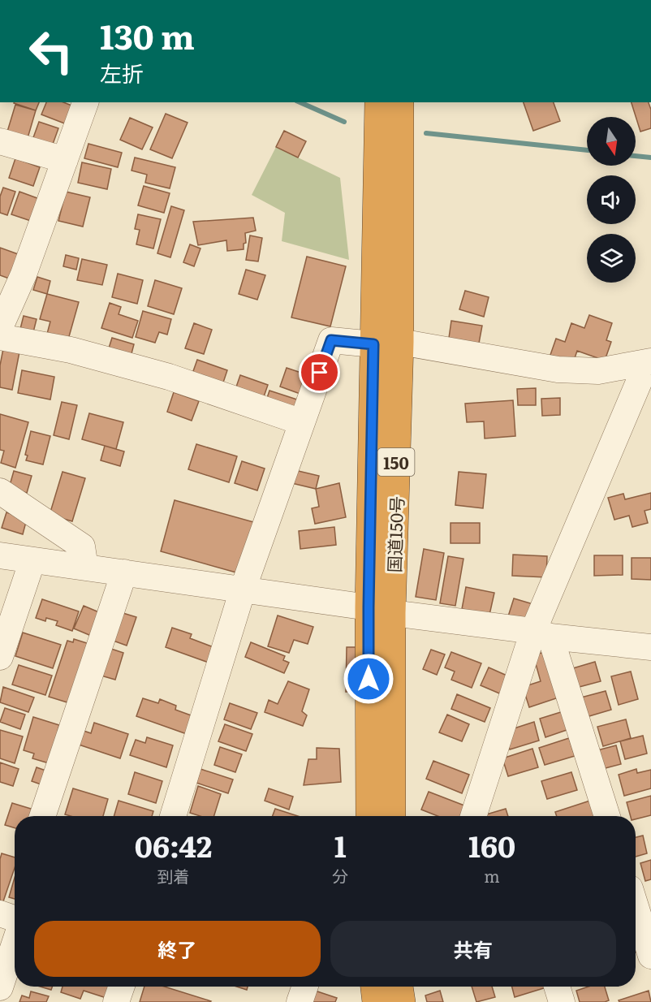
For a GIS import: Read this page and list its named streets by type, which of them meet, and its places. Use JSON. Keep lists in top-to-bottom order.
{
  "streets": {
    "highway": ["150", "国道150号"]
  },
  "north": "bottom",
  "page": {
    "turn": ["130 m", "左折"],
    "eta": [
      "06:42",
      "到着",
      "1",
      "分",
      "160",
      "m"
    ],
    "buttons": ["終了", "共有"]
  }
}
